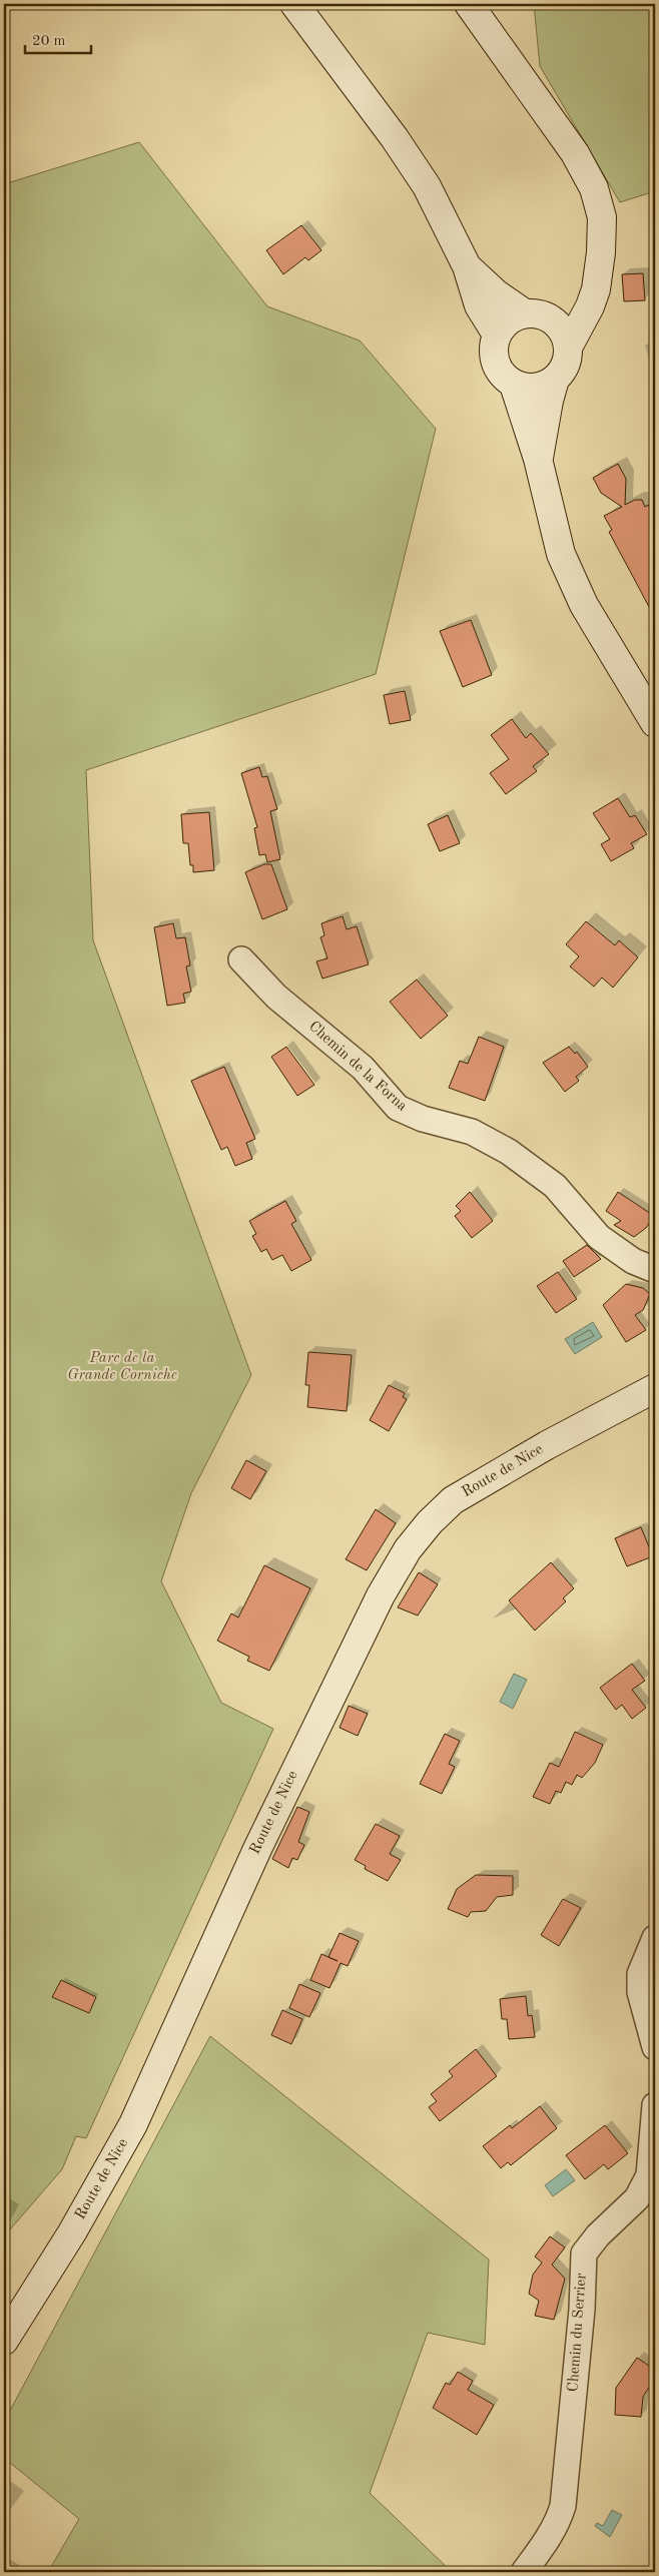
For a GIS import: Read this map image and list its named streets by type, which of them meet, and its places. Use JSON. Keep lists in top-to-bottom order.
{
  "streets": {
    "main road": ["Route de Nice"],
    "street": ["Chemin de la Forna", "Chemin du Serrier"]
  },
  "parks": ["Parc de la Grande Corniche"],
  "scale_bar": "20 m"
}
